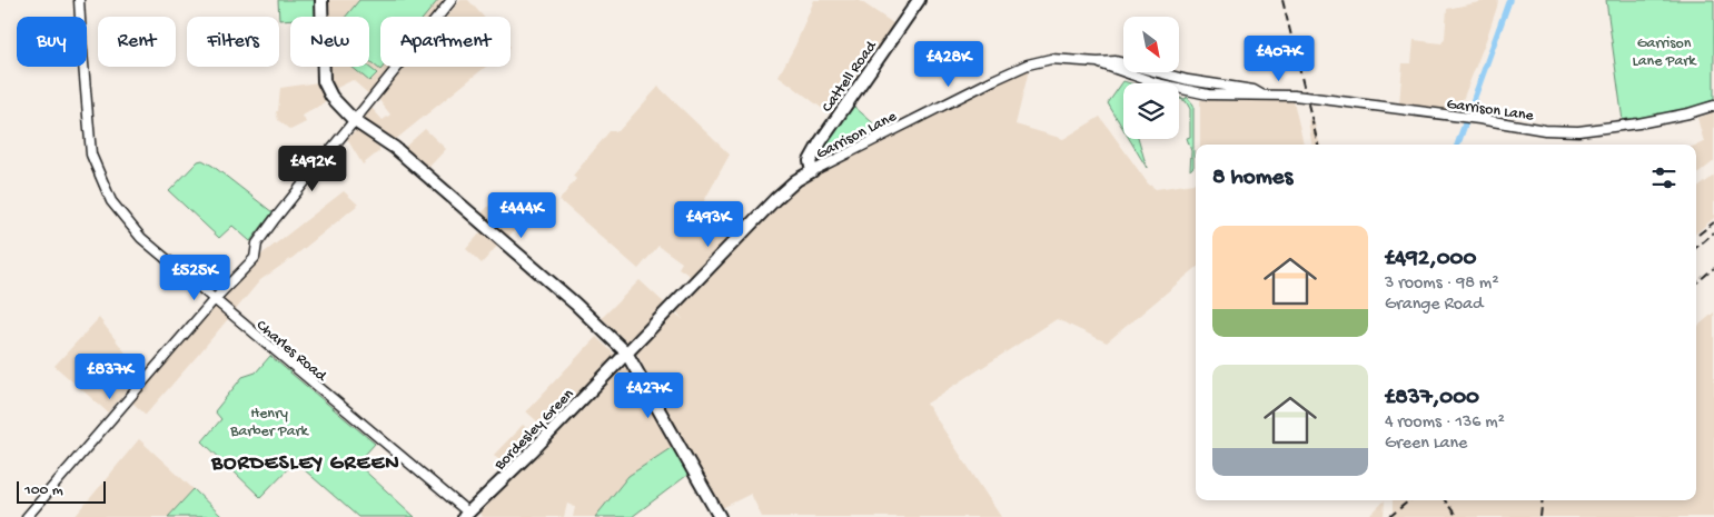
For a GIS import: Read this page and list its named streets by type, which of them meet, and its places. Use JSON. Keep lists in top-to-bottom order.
{
  "streets": {
    "main road": ["Cattell Road", "Bordesley Green"],
    "street": ["Garrison Lane", "Charles Road"]
  },
  "crossings": [
    ["Cattell Road", "Garrison Lane"],
    ["Cattell Road", "Bordesley Green"],
    ["Garrison Lane", "Bordesley Green"],
    ["Charles Road", "Bordesley Green"]
  ],
  "districts": ["BORDESLEY GREEN"],
  "parks": ["Garrison Lane Park", "Henry Barber Park"],
  "scale_bar": "100 m",
  "north": "bottom right",
  "page": {
    "chip": [
      "Buy",
      "Rent",
      "Filters",
      "New",
      "Apartment"
    ],
    "price": [
      "£407K",
      "£428K",
      "£492K",
      "£444K",
      "£493K",
      "£525K",
      "£837K",
      "£427K"
    ],
    "heading": "8 homes",
    "list": [
      {
        "name": "£492,000",
        "note": "3 rooms · 98 m² · Grange Road"
      },
      {
        "name": "£837,000",
        "note": "4 rooms · 136 m² · Green Lane"
      }
    ],
    "scale": "100 m"
  }
}
